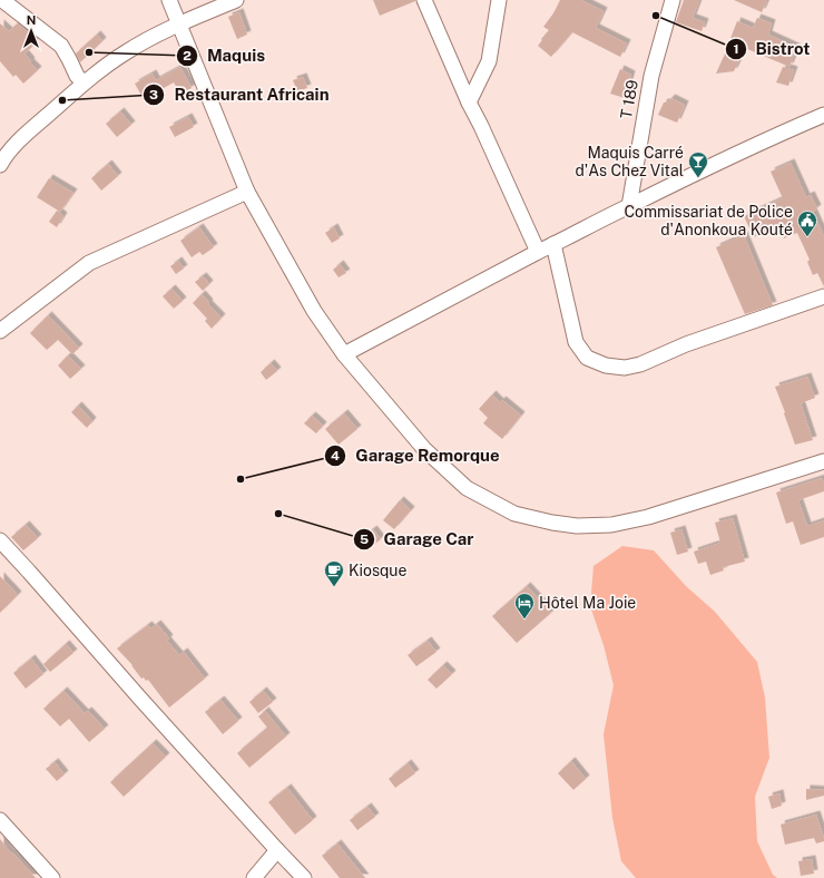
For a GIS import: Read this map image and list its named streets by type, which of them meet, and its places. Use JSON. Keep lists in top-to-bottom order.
{
  "streets": {
    "street": ["T 189"]
  },
  "places": {
    "other": [
      "Bistrot",
      "Maquis",
      "Restaurant Africain",
      "Garage Remorque",
      "Garage Car"
    ],
    "bar": ["Maquis Carré d'As Chez Vital"],
    "public building": ["Commissariat de Police d'Anonkoua Kouté"],
    "cafe": ["Kiosque"],
    "hotel": ["Hôtel Ma Joie"]
  },
  "north": "top"
}
